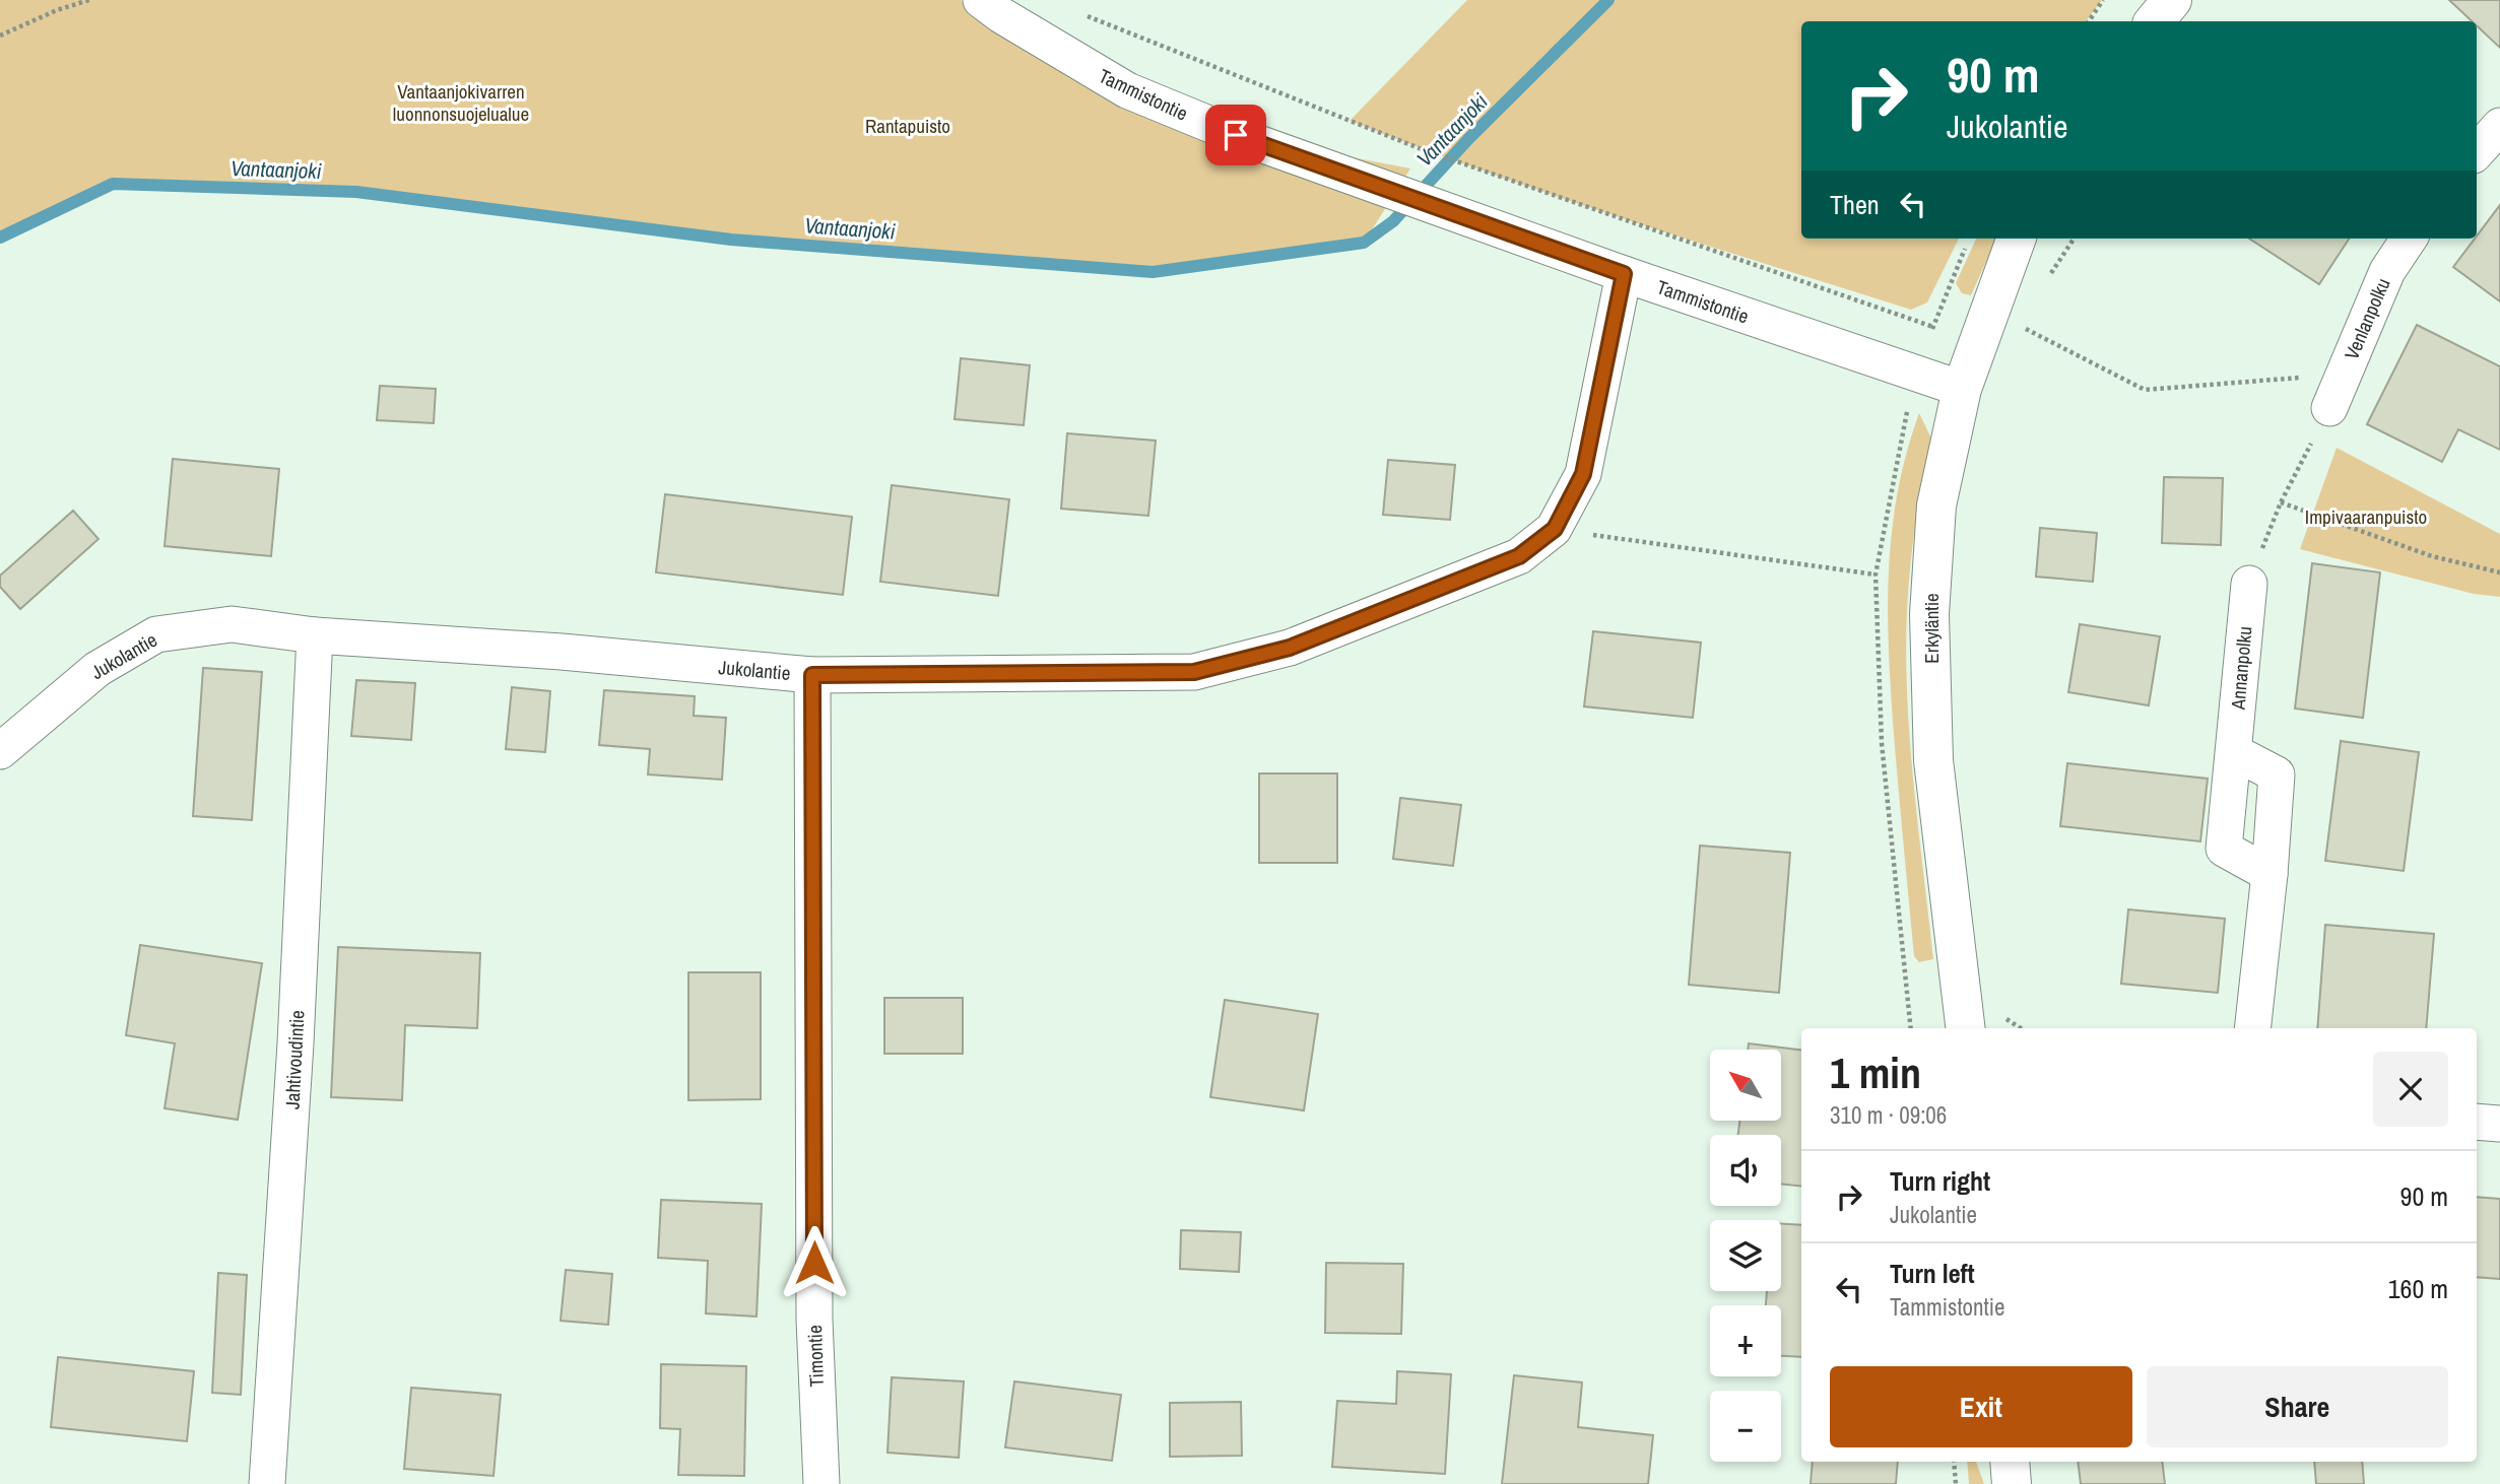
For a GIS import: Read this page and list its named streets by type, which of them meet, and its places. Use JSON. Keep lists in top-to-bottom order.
{
  "streets": {
    "street": [
      "Tammistontie",
      "Venlanpolku",
      "Erkyläntie",
      "Jukolantie",
      "Annanpolku",
      "Jahtivoudintie",
      "Timontie"
    ]
  },
  "crossings": [
    ["Tammistontie", "Erkyläntie"],
    ["Tammistontie", "Jukolantie"],
    ["Jukolantie", "Jahtivoudintie"],
    ["Jukolantie", "Timontie"]
  ],
  "water": ["Vantaanjoki"],
  "parks": ["Vantaanjokivarren luonnonsuojelualue", "Rantapuisto", "Impivaaranpuisto"],
  "north": "top left",
  "page": {
    "turn": ["90 m", "Jukolantie"],
    "then": "Then",
    "heading": ["1 min", "310 m · 09:06"],
    "map_buttons": ["+", "−"],
    "list": [
      {
        "name": "Turn right",
        "note": "Jukolantie",
        "value": "90 m"
      },
      {
        "name": "Turn left",
        "note": "Tammistontie",
        "value": "160 m"
      }
    ],
    "buttons": ["Exit", "Share"]
  }
}
